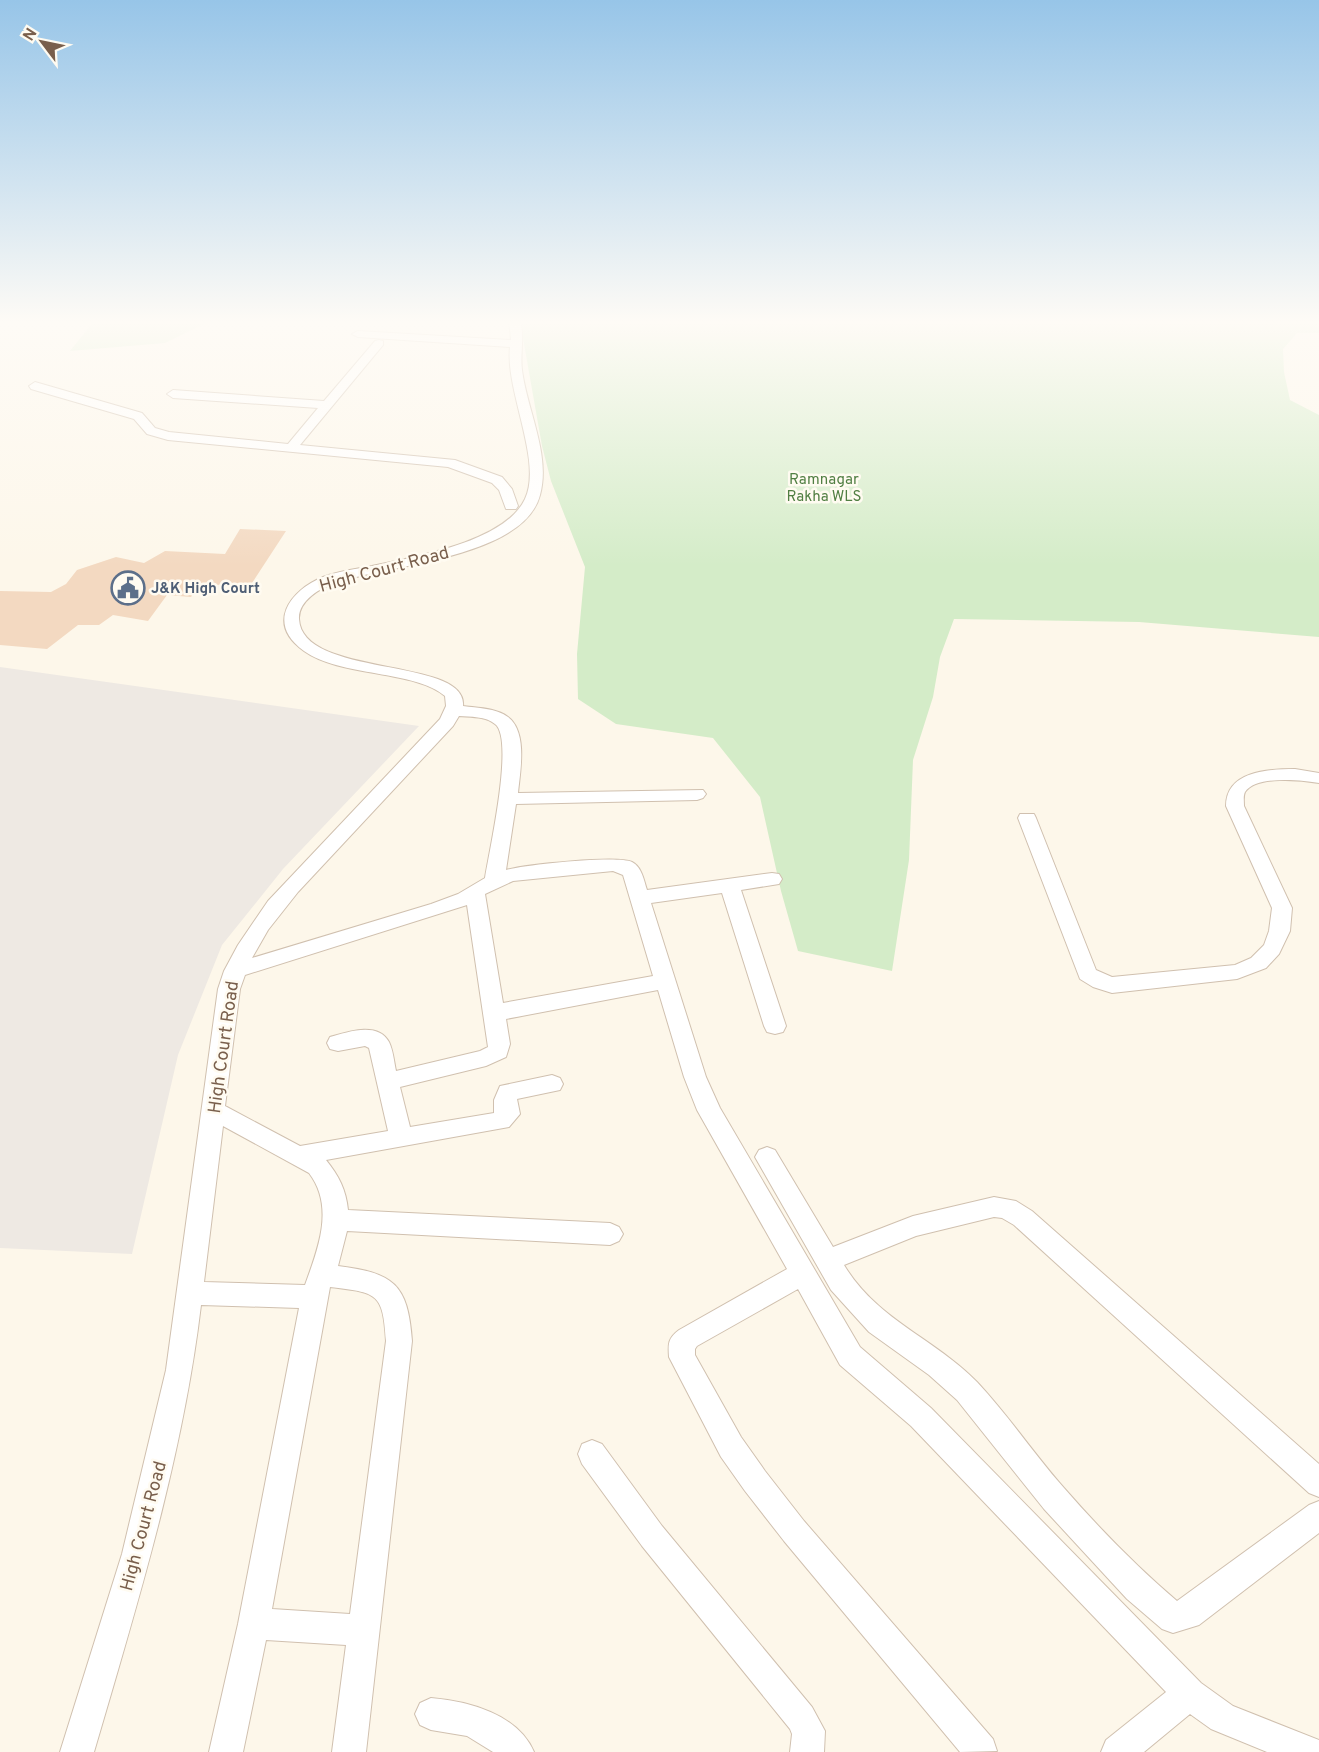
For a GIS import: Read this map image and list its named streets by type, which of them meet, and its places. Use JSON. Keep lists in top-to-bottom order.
{
  "streets": {
    "street": ["High Court Road"]
  },
  "parks": ["Ramnagar Rakha WLS"],
  "places": {
    "public building": ["J&K High Court"]
  },
  "north": "top left"
}
